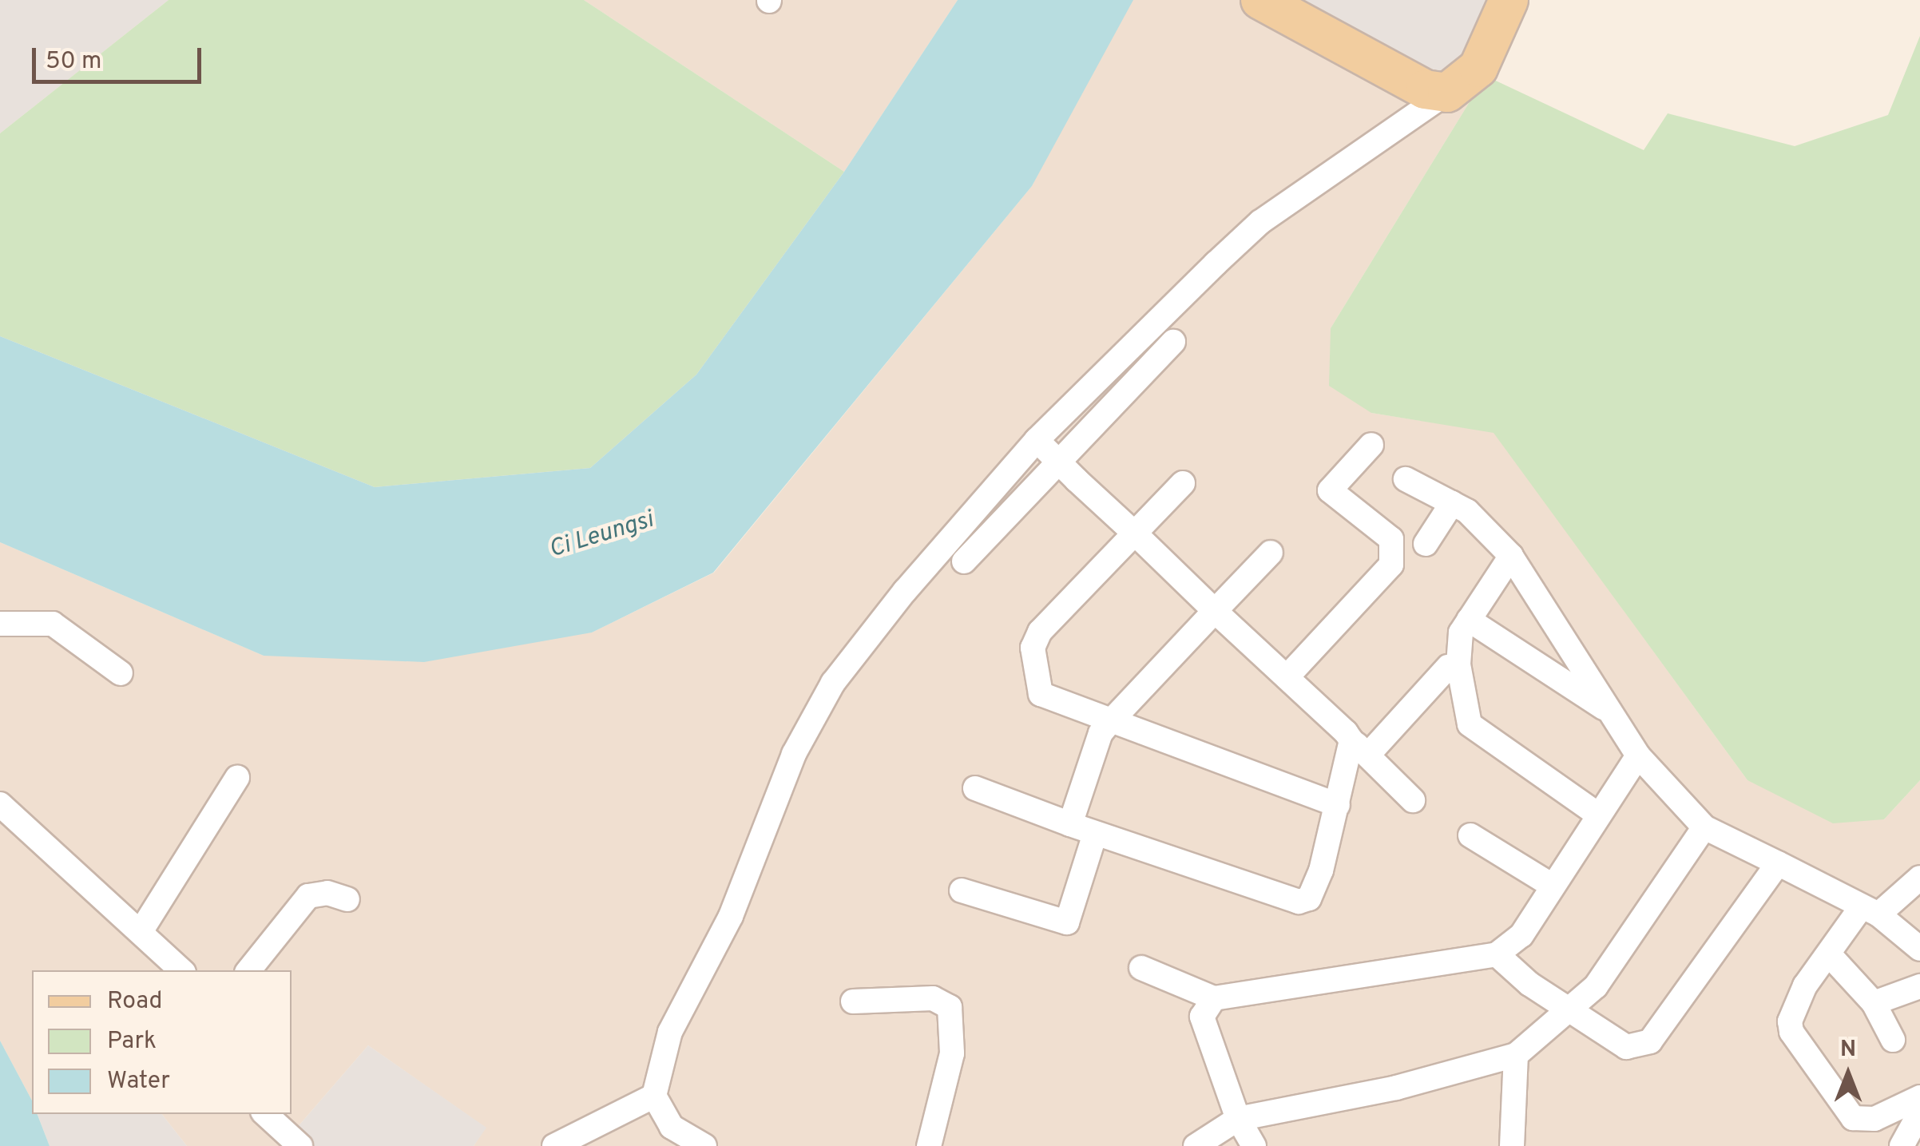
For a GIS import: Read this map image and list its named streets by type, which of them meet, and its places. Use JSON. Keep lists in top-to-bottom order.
{
  "water": ["Ci Leungsi"],
  "legend": ["Road", "Park", "Water"],
  "scale_bar": "50 m",
  "north": "top"
}
